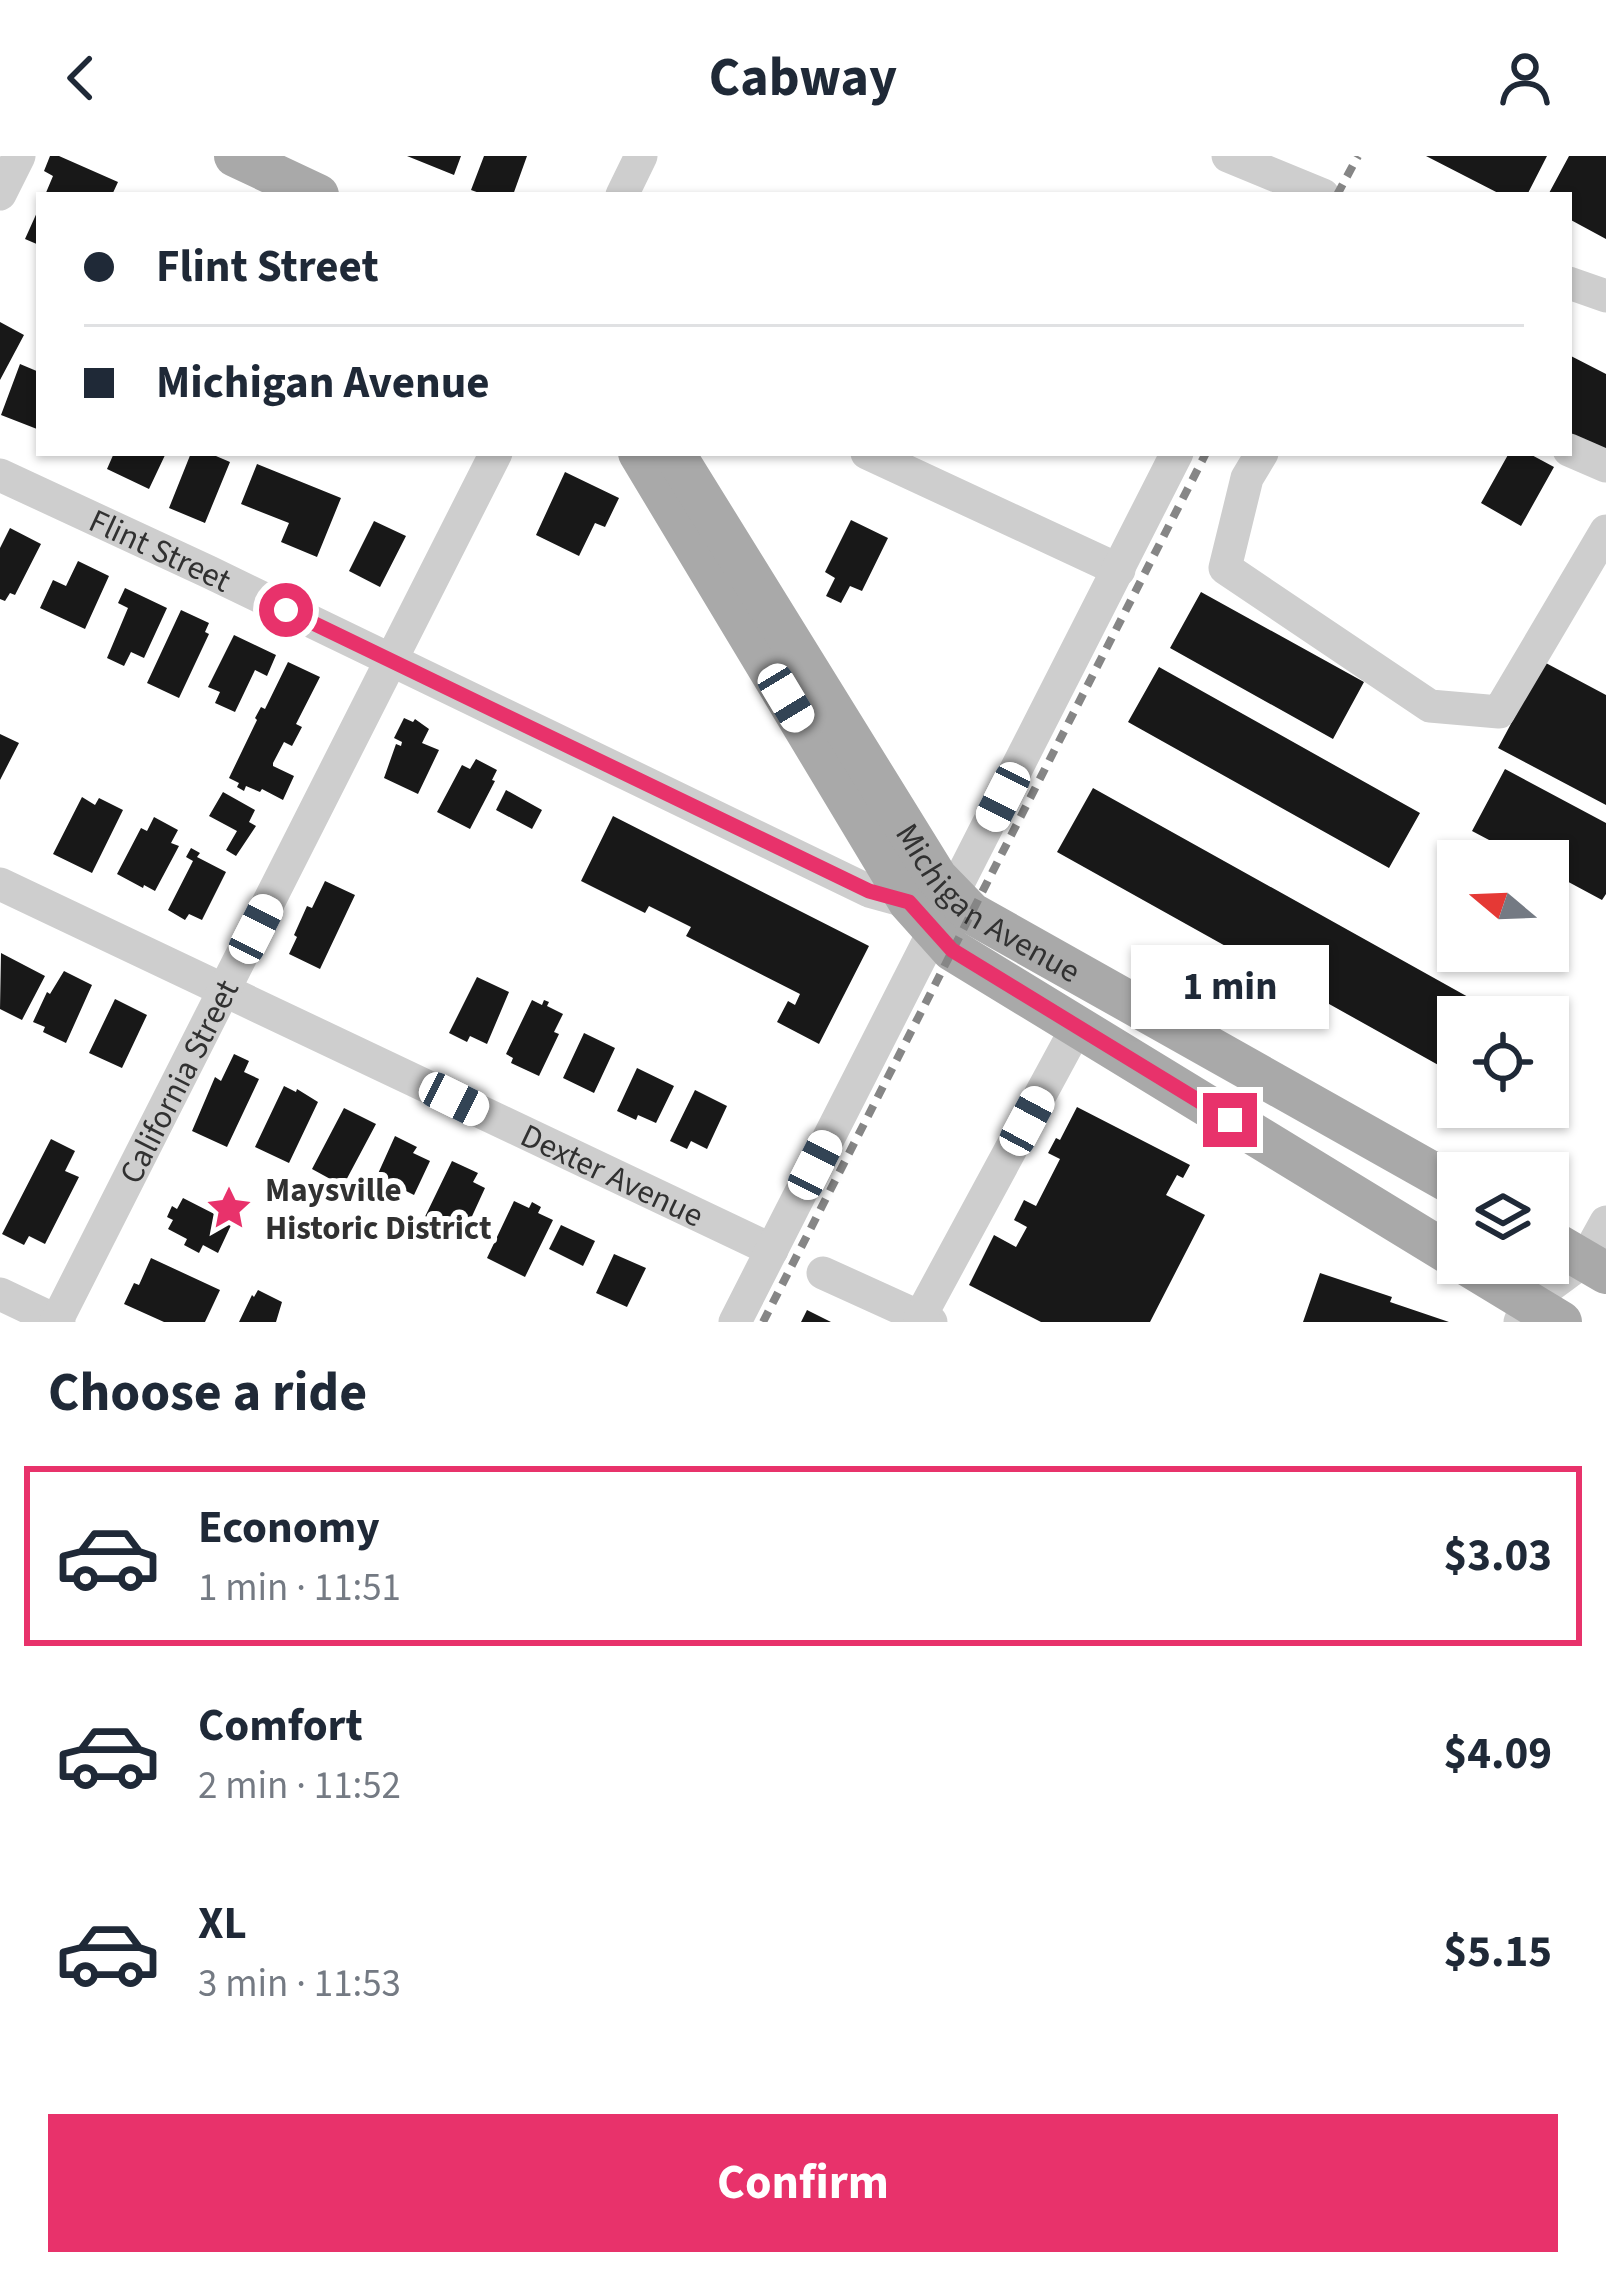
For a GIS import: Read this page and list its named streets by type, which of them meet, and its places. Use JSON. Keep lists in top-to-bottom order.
{
  "streets": {
    "main road": ["Michigan Avenue"],
    "street": ["Flint Street", "California Street", "Dexter Avenue"]
  },
  "crossings": [
    ["Flint Street", "Michigan Avenue"],
    ["Flint Street", "California Street"],
    ["California Street", "Dexter Avenue"]
  ],
  "places": {
    "place": ["Maysville Historic District"]
  },
  "north": "left",
  "page": {
    "header": "Cabway",
    "banner": ["Flint Street", "Michigan Avenue"],
    "bubble": "1 min",
    "heading": "Choose a ride",
    "list": [
      {
        "name": "Economy",
        "note": "1 min · 11:51",
        "value": "$3.03"
      },
      {
        "name": "Comfort",
        "note": "2 min · 11:52",
        "value": "$4.09"
      },
      {
        "name": "XL",
        "note": "3 min · 11:53",
        "value": "$5.15"
      }
    ],
    "buttons": "Confirm"
  }
}
